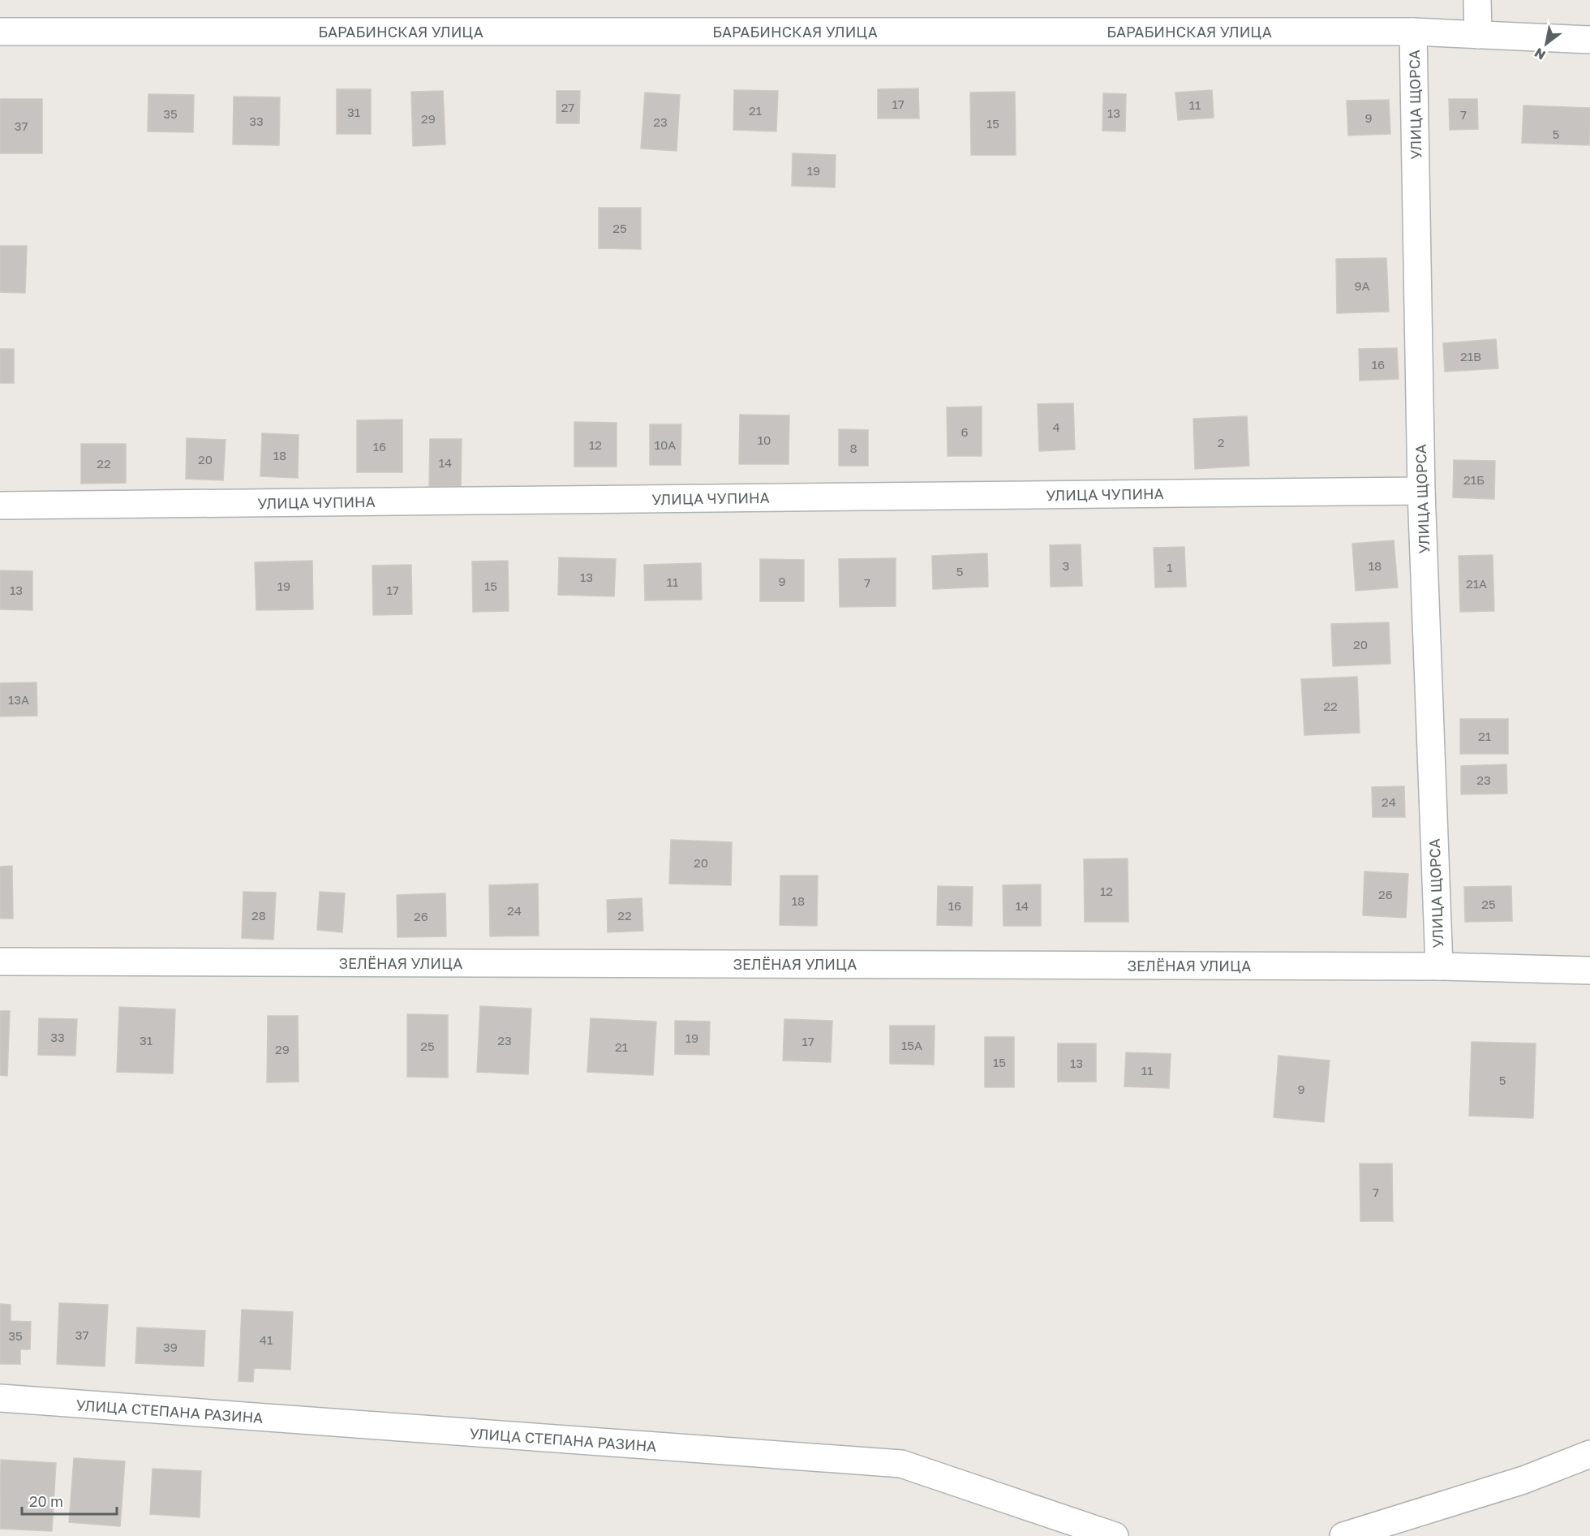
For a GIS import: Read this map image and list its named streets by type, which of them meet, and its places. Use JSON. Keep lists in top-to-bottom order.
{
  "streets": {
    "street": [
      "БАРАБИНСКАЯ УЛИЦА",
      "УЛИЦА ЩОРСА",
      "УЛИЦА ЧУПИНА",
      "ЗЕЛЁНАЯ УЛИЦА",
      "УЛИЦА СТЕПАНА РАЗИНА"
    ]
  },
  "crossings": [
    ["БАРАБИНСКАЯ УЛИЦА", "УЛИЦА ЩОРСА"],
    ["УЛИЦА ЩОРСА", "УЛИЦА ЧУПИНА"],
    ["УЛИЦА ЩОРСА", "ЗЕЛЁНАЯ УЛИЦА"]
  ],
  "house_numbers": [
    "17",
    "11",
    "27",
    "21",
    "31",
    "13",
    "35",
    "7",
    "9",
    "29",
    "33",
    "23",
    "15",
    "37",
    "5",
    "19",
    "25",
    "9А",
    "21В",
    "16",
    "4",
    "6",
    "10",
    "2",
    "12",
    "10А",
    "16",
    "8",
    "18",
    "20",
    "14",
    "22",
    "21Б",
    "3",
    "18",
    "1",
    "5",
    "13",
    "9",
    "11",
    "7",
    "21А",
    "19",
    "15",
    "13",
    "17",
    "20",
    "13А",
    "22",
    "21",
    "23",
    "24",
    "20",
    "12",
    "26",
    "18",
    "25",
    "16",
    "14",
    "24",
    "28",
    "22",
    "26",
    "33",
    "19",
    "31",
    "23",
    "17",
    "15А",
    "25",
    "21",
    "29",
    "15",
    "13",
    "11",
    "5",
    "9",
    "7",
    "37",
    "35",
    "41",
    "39"
  ],
  "scale_bar": "20 m",
  "north": "bottom left"
}
